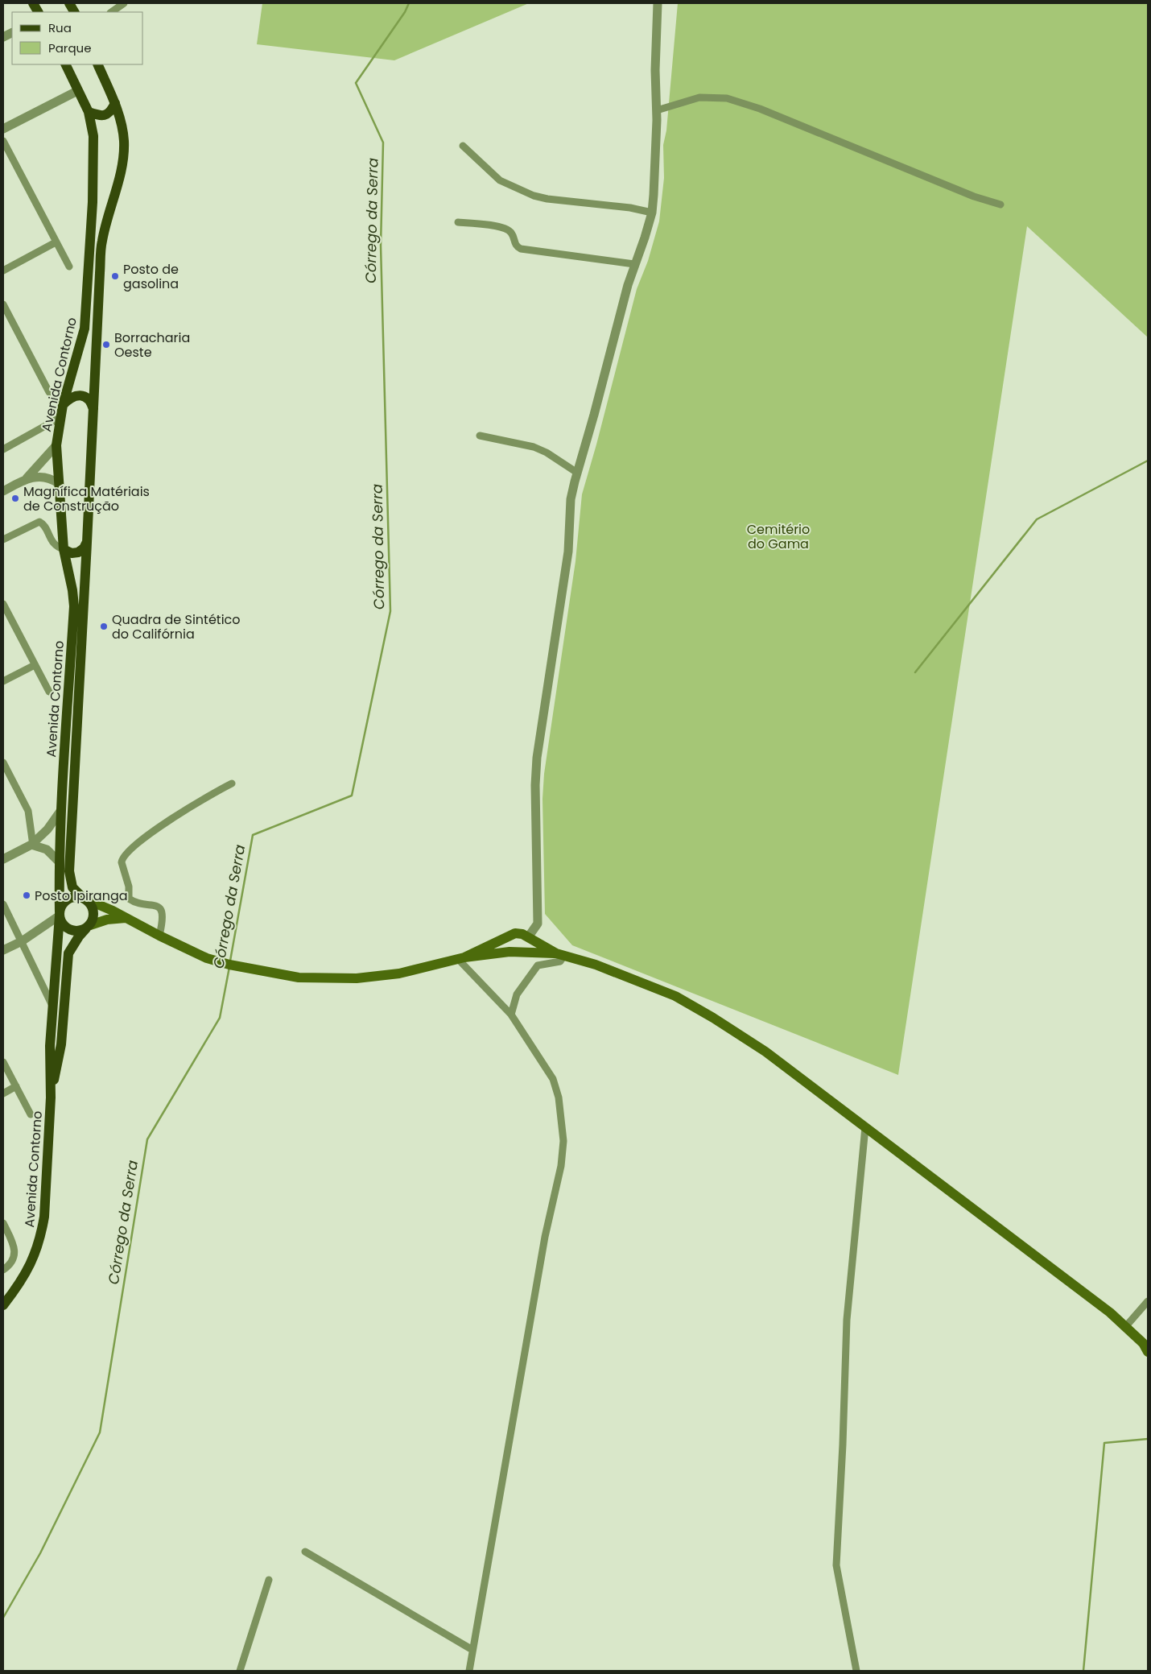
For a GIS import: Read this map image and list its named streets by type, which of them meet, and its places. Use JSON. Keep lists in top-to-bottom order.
{
  "streets": {
    "main road": ["Avenida Contorno"]
  },
  "water": ["Córrego da Serra"],
  "parks": ["Cemitério do Gama"],
  "places": [
    "Posto de gasolina",
    "Borracharia Oeste",
    "Magnífica Matériais de Construção",
    "Quadra de Sintético do Califórnia",
    "Posto Ipiranga"
  ],
  "legend": ["Rua", "Parque"]
}
